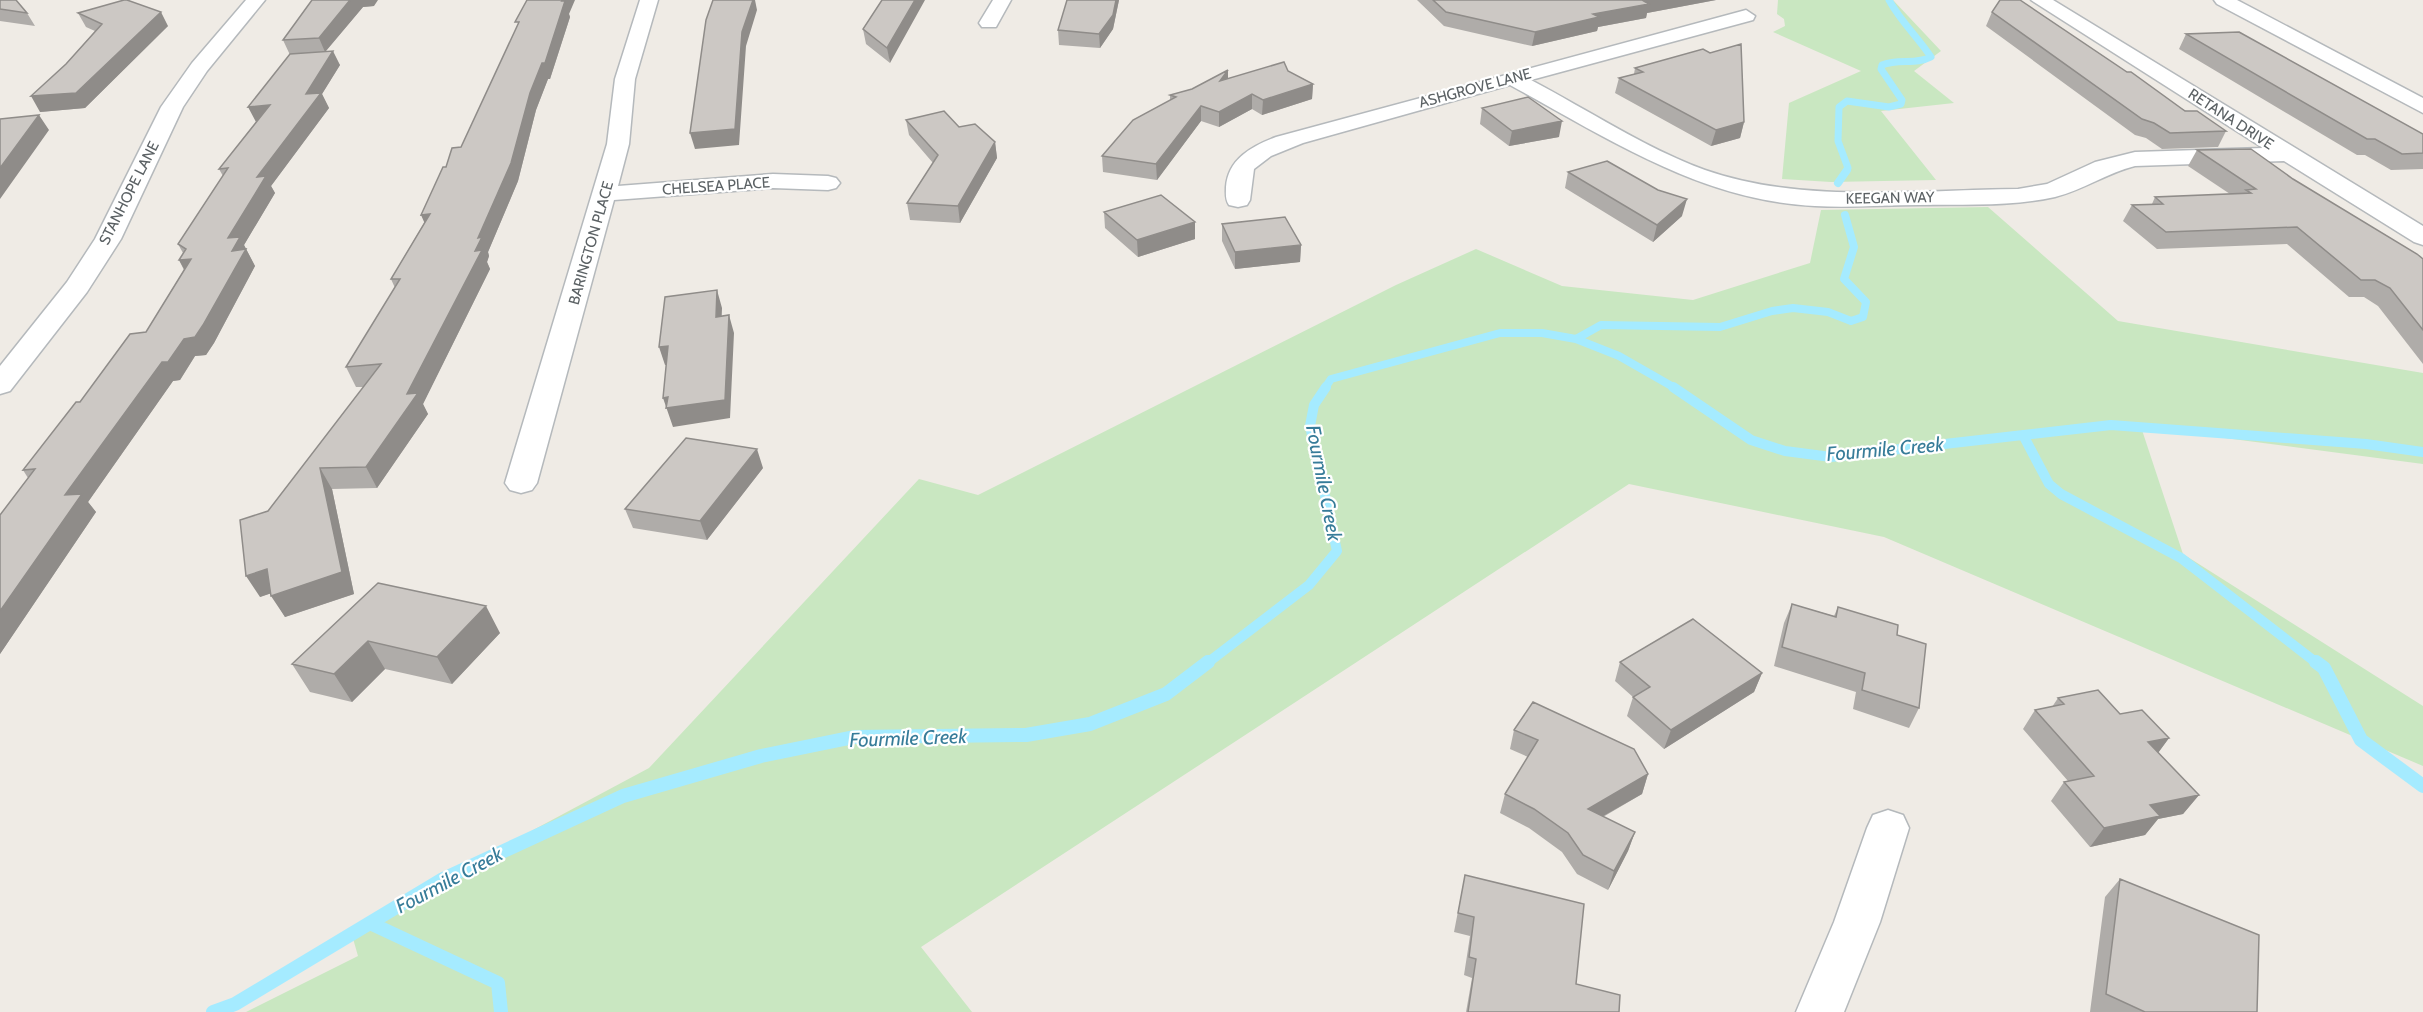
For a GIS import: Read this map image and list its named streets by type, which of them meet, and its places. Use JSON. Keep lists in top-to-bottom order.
{
  "streets": {
    "street": [
      "ASHGROVE LANE",
      "RETANA DRIVE",
      "CHELSEA PLACE",
      "STANHOPE LANE",
      "KEEGAN WAY",
      "BARINGTON PLACE"
    ]
  },
  "crossings": [
    ["ASHGROVE LANE", "KEEGAN WAY"],
    ["RETANA DRIVE", "KEEGAN WAY"],
    ["CHELSEA PLACE", "BARINGTON PLACE"]
  ],
  "water": ["Fourmile Creek"]
}
